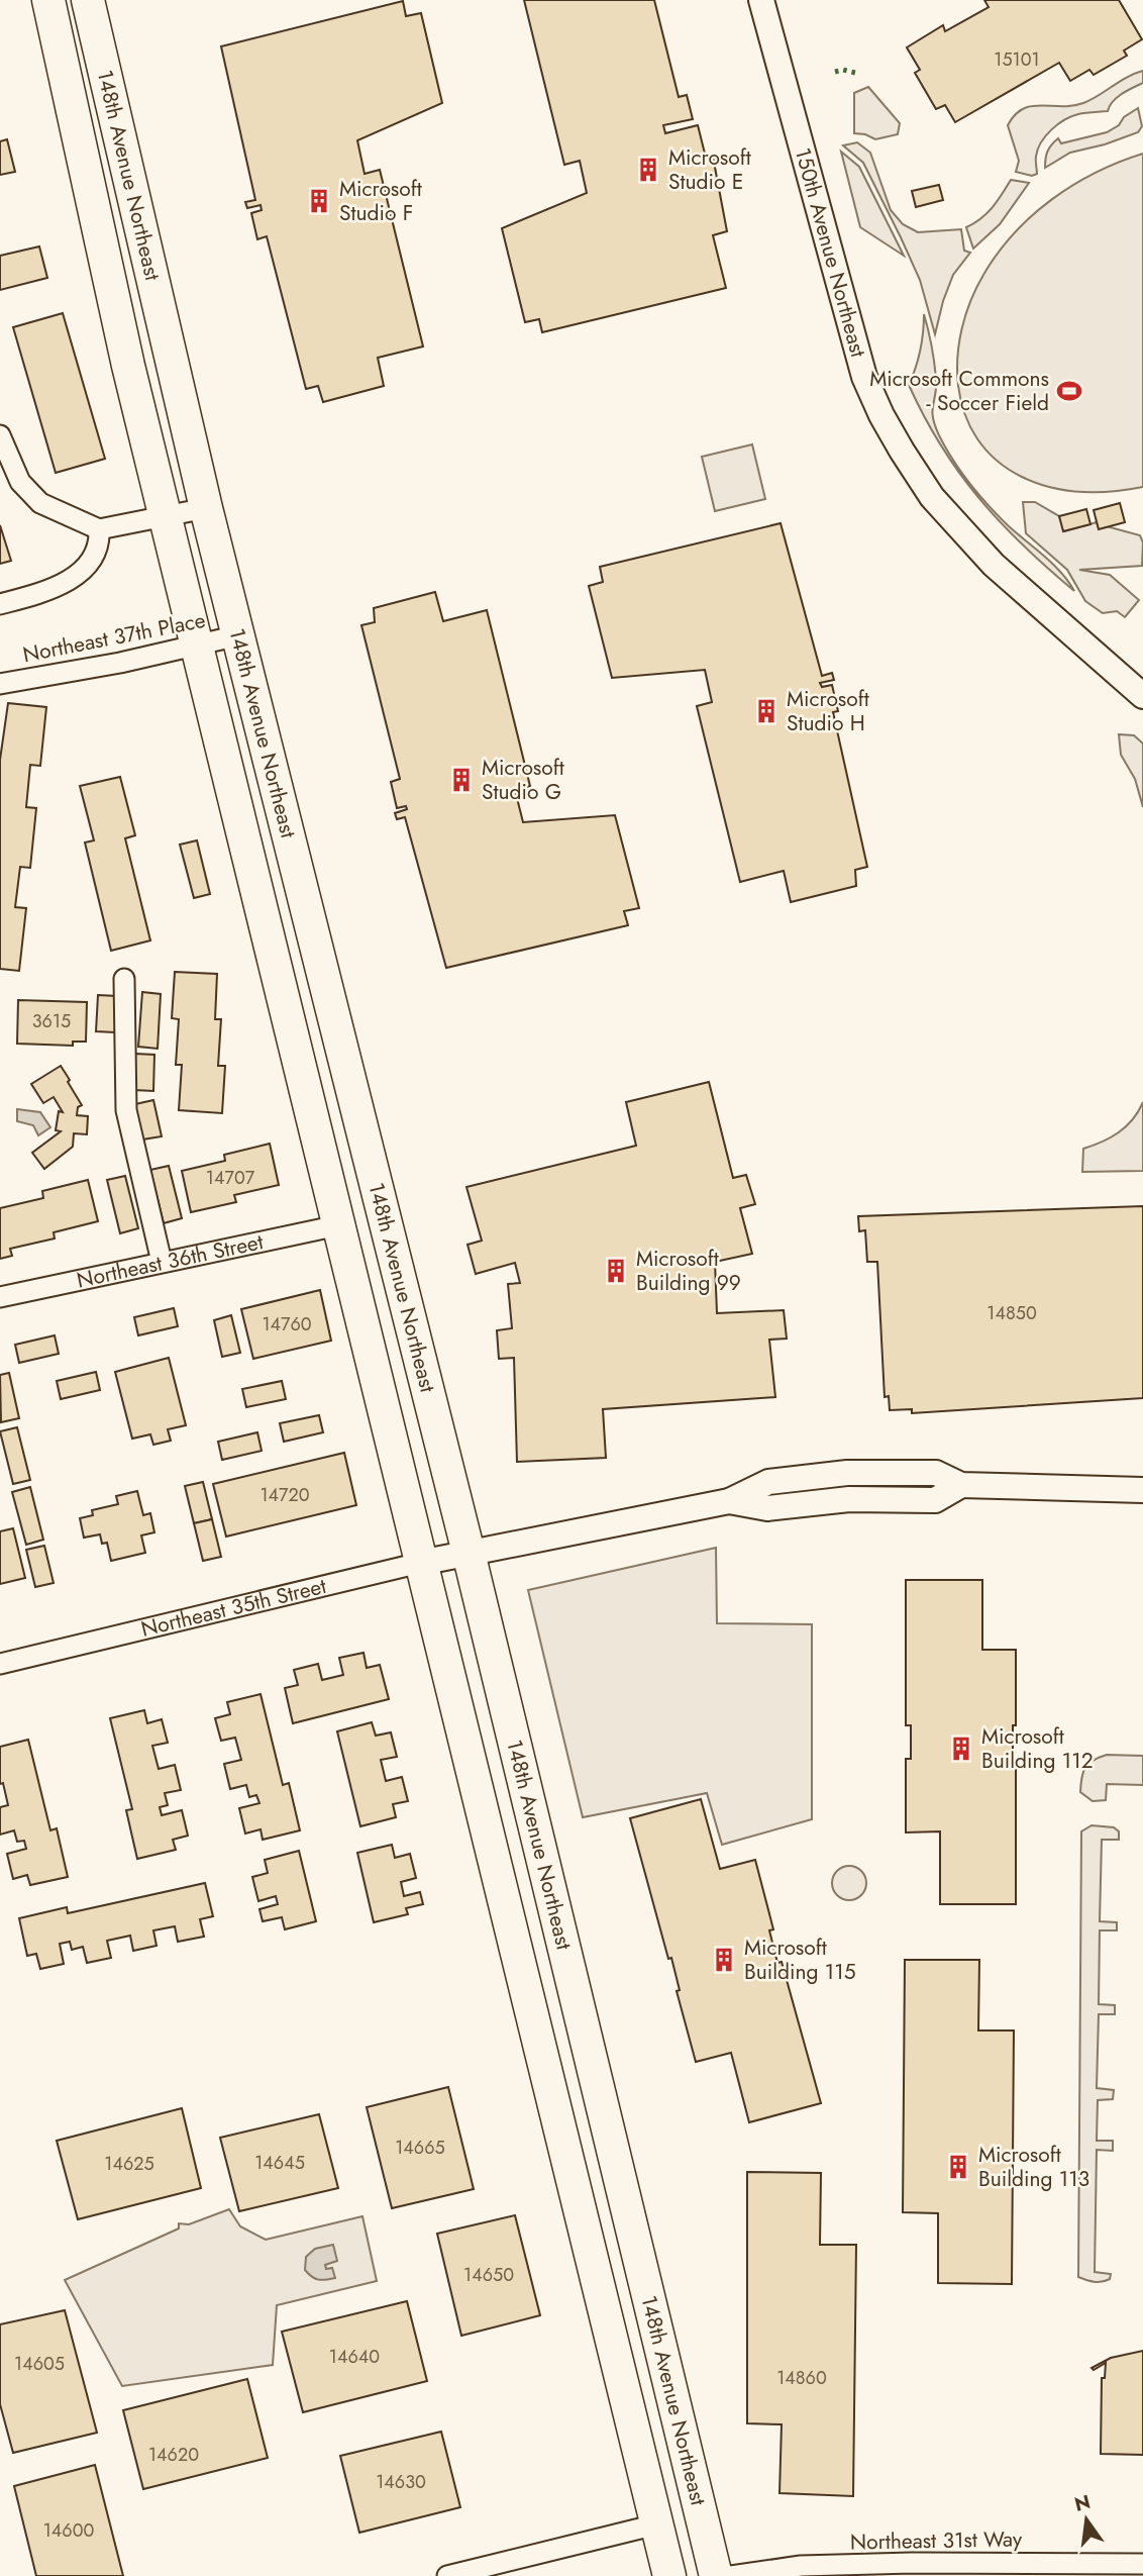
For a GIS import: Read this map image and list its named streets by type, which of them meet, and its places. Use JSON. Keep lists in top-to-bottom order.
{
  "streets": {
    "main road": ["148th Avenue Northeast"],
    "street": [
      "150th Avenue Northeast",
      "Northeast 37th Place",
      "Northeast 36th Street",
      "Northeast 35th Street",
      "Northeast 31st Way"
    ]
  },
  "crossings": [
    ["148th Avenue Northeast", "Northeast 37th Place"],
    ["148th Avenue Northeast", "Northeast 36th Street"],
    ["148th Avenue Northeast", "Northeast 35th Street"]
  ],
  "places": {
    "building": [
      "Microsoft Studio E",
      "Microsoft Studio F",
      "Microsoft Studio H",
      "Microsoft Studio G",
      "Microsoft Building 99",
      "Microsoft Building 112",
      "Microsoft Building 115",
      "Microsoft Building 113"
    ],
    "sports": ["Microsoft Commons - Soccer Field"]
  },
  "house_numbers": [
    "15101",
    "3615",
    "14707",
    "14850",
    "14760",
    "14720",
    "14665",
    "14645",
    "14625",
    "14650",
    "14640",
    "14605",
    "14860",
    "14620",
    "14630",
    "14600"
  ],
  "north": "top"
}
